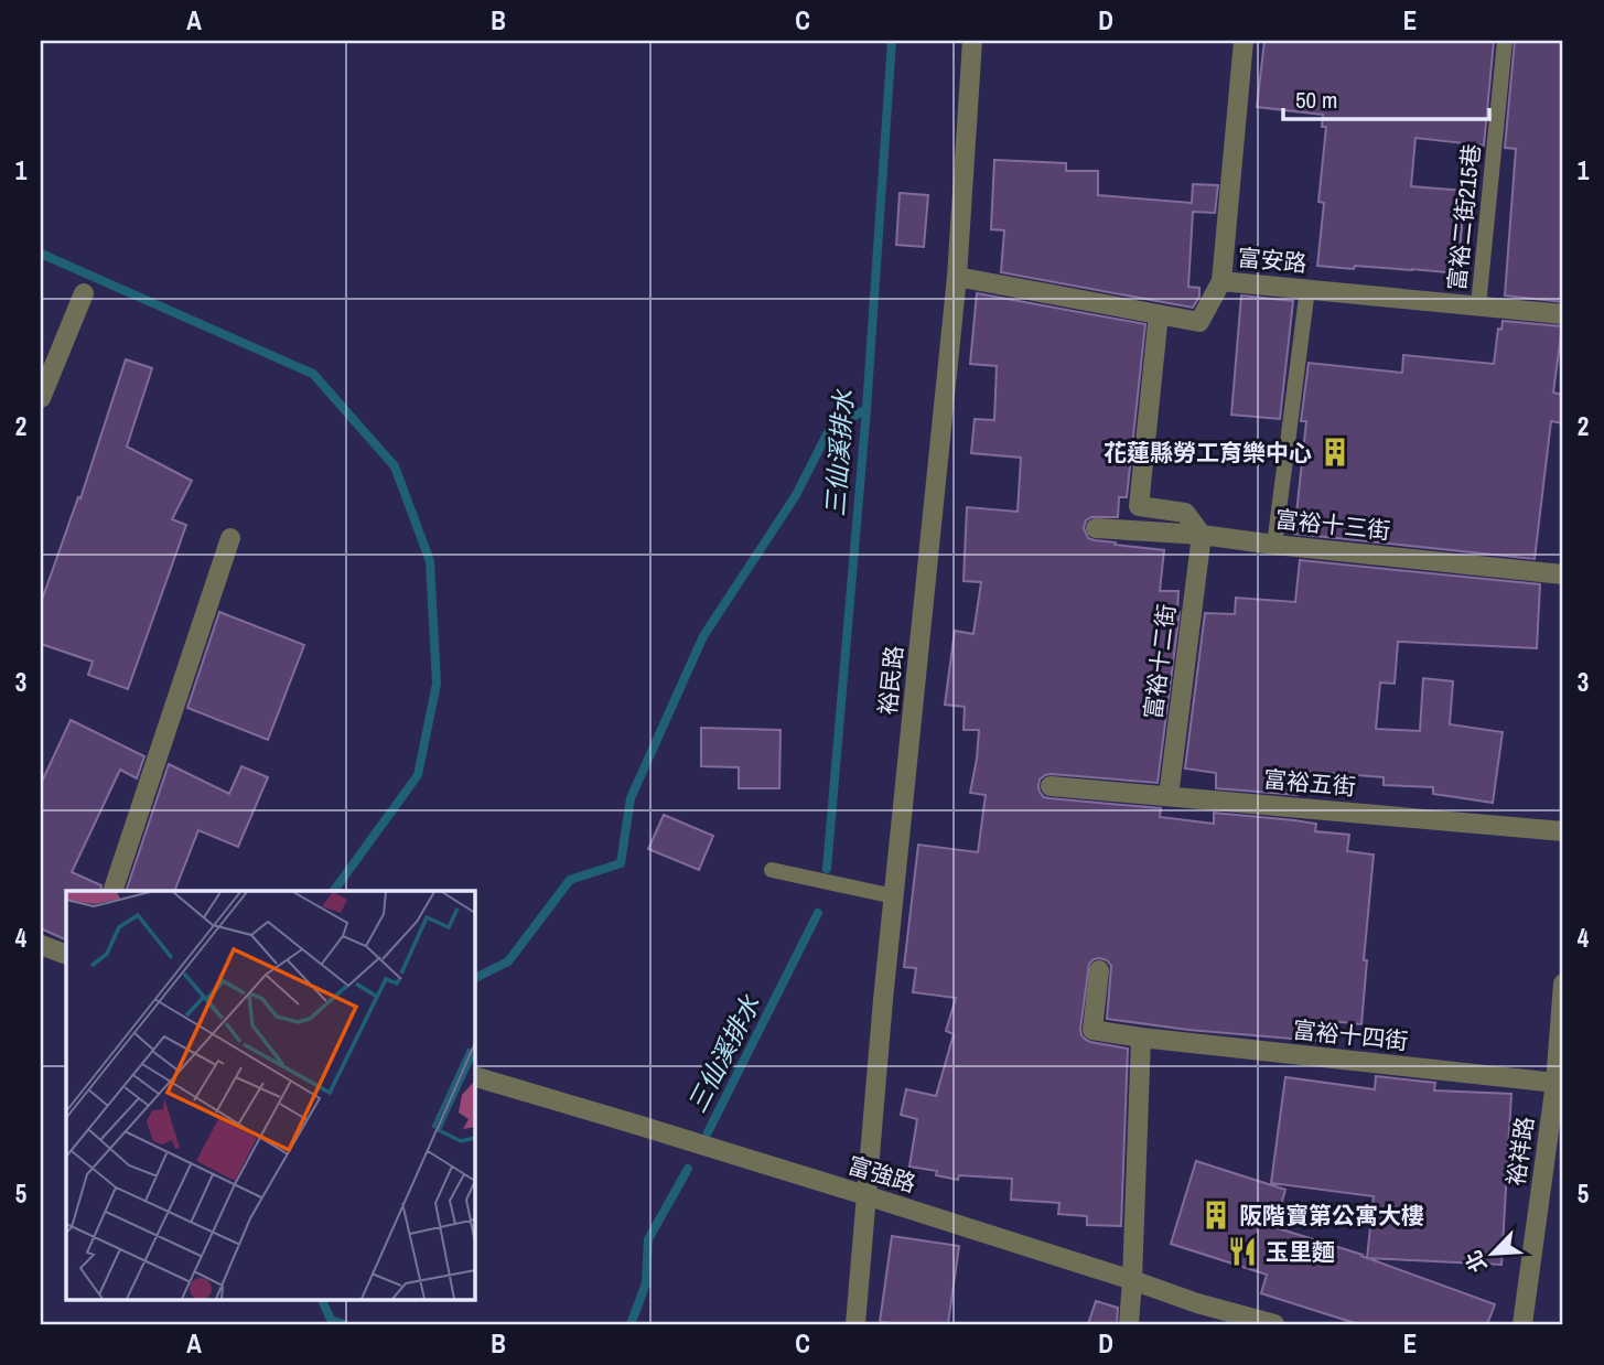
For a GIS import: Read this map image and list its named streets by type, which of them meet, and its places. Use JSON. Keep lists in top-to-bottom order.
{
  "streets": {
    "street": [
      "富安路",
      "富裕十三街",
      "富裕十二街",
      "裕民路",
      "富裕五街",
      "富裕十四街",
      "裕祥路",
      "富強路"
    ],
    "lane": ["富裕二街215巷"]
  },
  "crossings": [
    ["富裕二街215巷", "富安路"],
    ["富安路", "裕民路"],
    ["富裕十三街", "富裕十二街"],
    ["富裕十二街", "富裕五街"],
    ["裕民路", "富強路"],
    ["富裕十四街", "裕祥路"]
  ],
  "water": ["三仙溪排水"],
  "places": {
    "building": ["花蓮縣勞工育樂中心", "阪階寶第公寓大樓"],
    "restaurant": ["玉里麵"]
  },
  "scale_bar": "50 m",
  "north": "bottom left",
  "grid": {
    "columns": [
      "A",
      "B",
      "C",
      "D",
      "E"
    ],
    "rows": [
      "1",
      "2",
      "3",
      "4",
      "5"
    ]
  }
}
